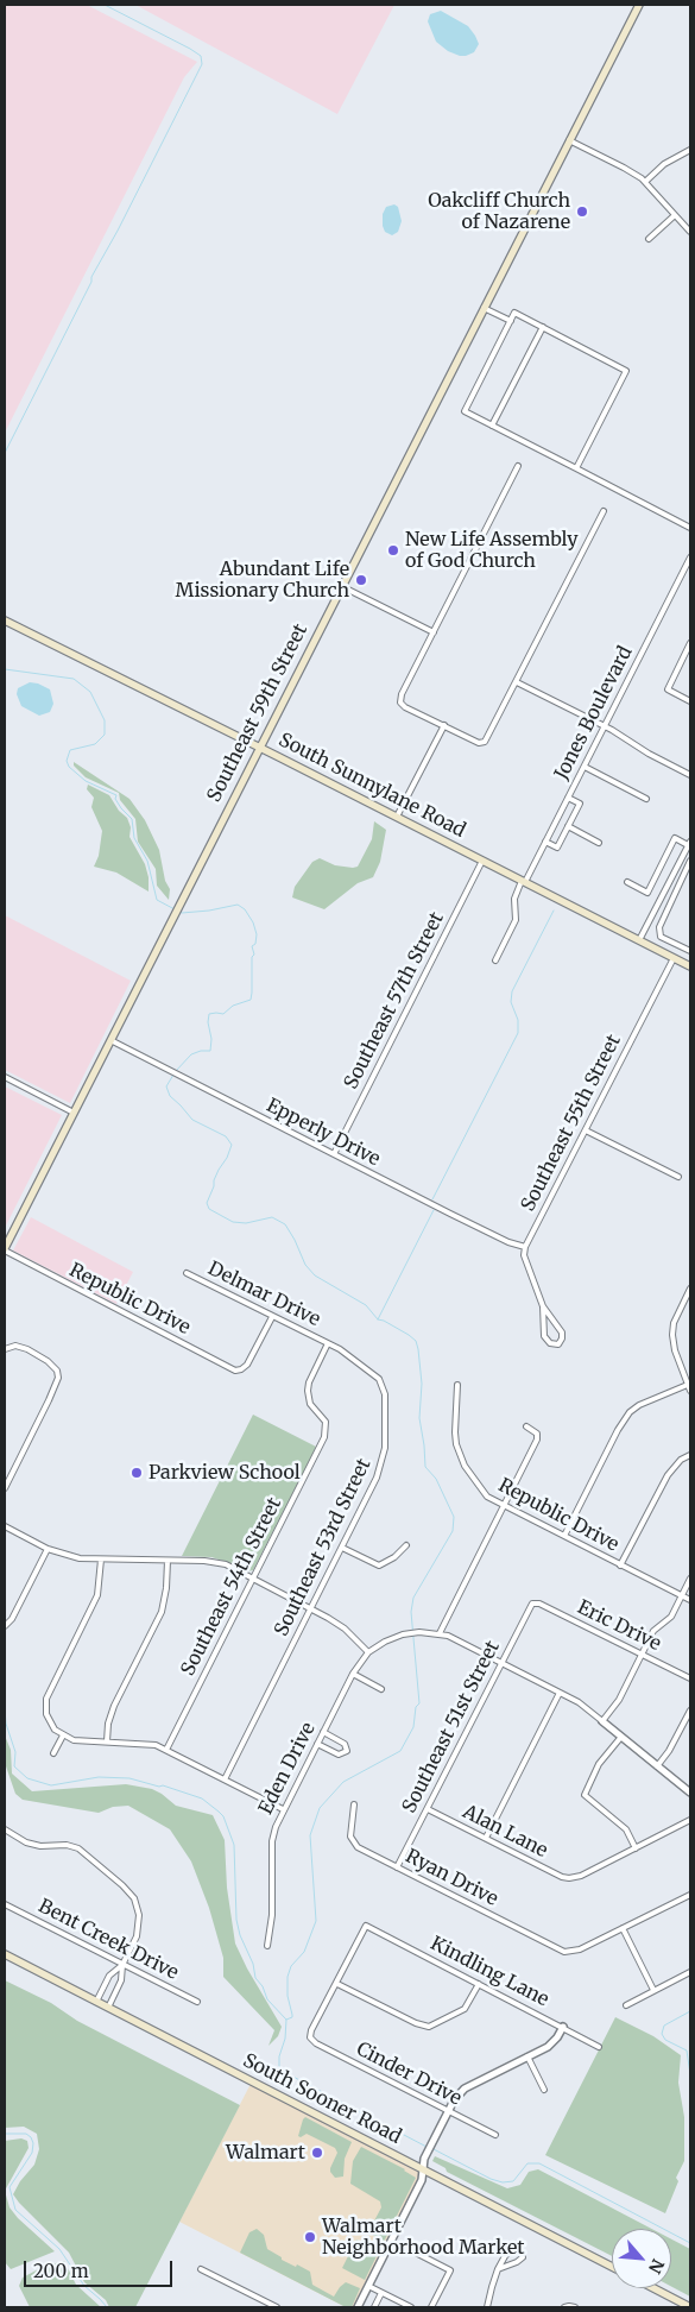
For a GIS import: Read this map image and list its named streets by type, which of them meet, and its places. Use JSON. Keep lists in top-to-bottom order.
{
  "streets": {
    "main road": ["Southeast 59th Street", "South Sunnylane Road", "South Sooner Road"],
    "street": [
      "Jones Boulevard",
      "Southeast 57th Street",
      "Southeast 55th Street",
      "Epperly Drive",
      "Delmar Drive",
      "Republic Drive",
      "Southeast 53rd Street",
      "Southeast 54th Street",
      "Eric Drive",
      "Southeast 51st Street",
      "Eden Drive",
      "Alan Lane",
      "Ryan Drive",
      "Bent Creek Drive",
      "Kindling Lane",
      "Cinder Drive"
    ]
  },
  "crossings": [
    ["Southeast 59th Street", "South Sunnylane Road"],
    ["Southeast 59th Street", "Epperly Drive"],
    ["Southeast 59th Street", "Republic Drive"],
    ["Jones Boulevard", "South Sunnylane Road"],
    ["South Sunnylane Road", "Southeast 57th Street"],
    ["South Sunnylane Road", "Southeast 55th Street"],
    ["Southeast 57th Street", "Epperly Drive"],
    ["Southeast 55th Street", "Epperly Drive"],
    ["Delmar Drive", "Republic Drive"],
    ["Delmar Drive", "Southeast 53rd Street"],
    ["Delmar Drive", "Southeast 54th Street"],
    ["Southeast 53rd Street", "Southeast 54th Street"],
    ["Eric Drive", "Southeast 51st Street"],
    ["Southeast 51st Street", "Alan Lane"],
    ["Southeast 51st Street", "Ryan Drive"],
    ["Kindling Lane", "Cinder Drive"]
  ],
  "places": [
    "Oakcliff Church of Nazarene",
    "New Life Assembly of God Church",
    "Abundant Life Missionary Church",
    "Parkview School",
    "Walmart",
    "Walmart Neighborhood Market"
  ],
  "scale_bar": "200 m",
  "north": "bottom right"
}
